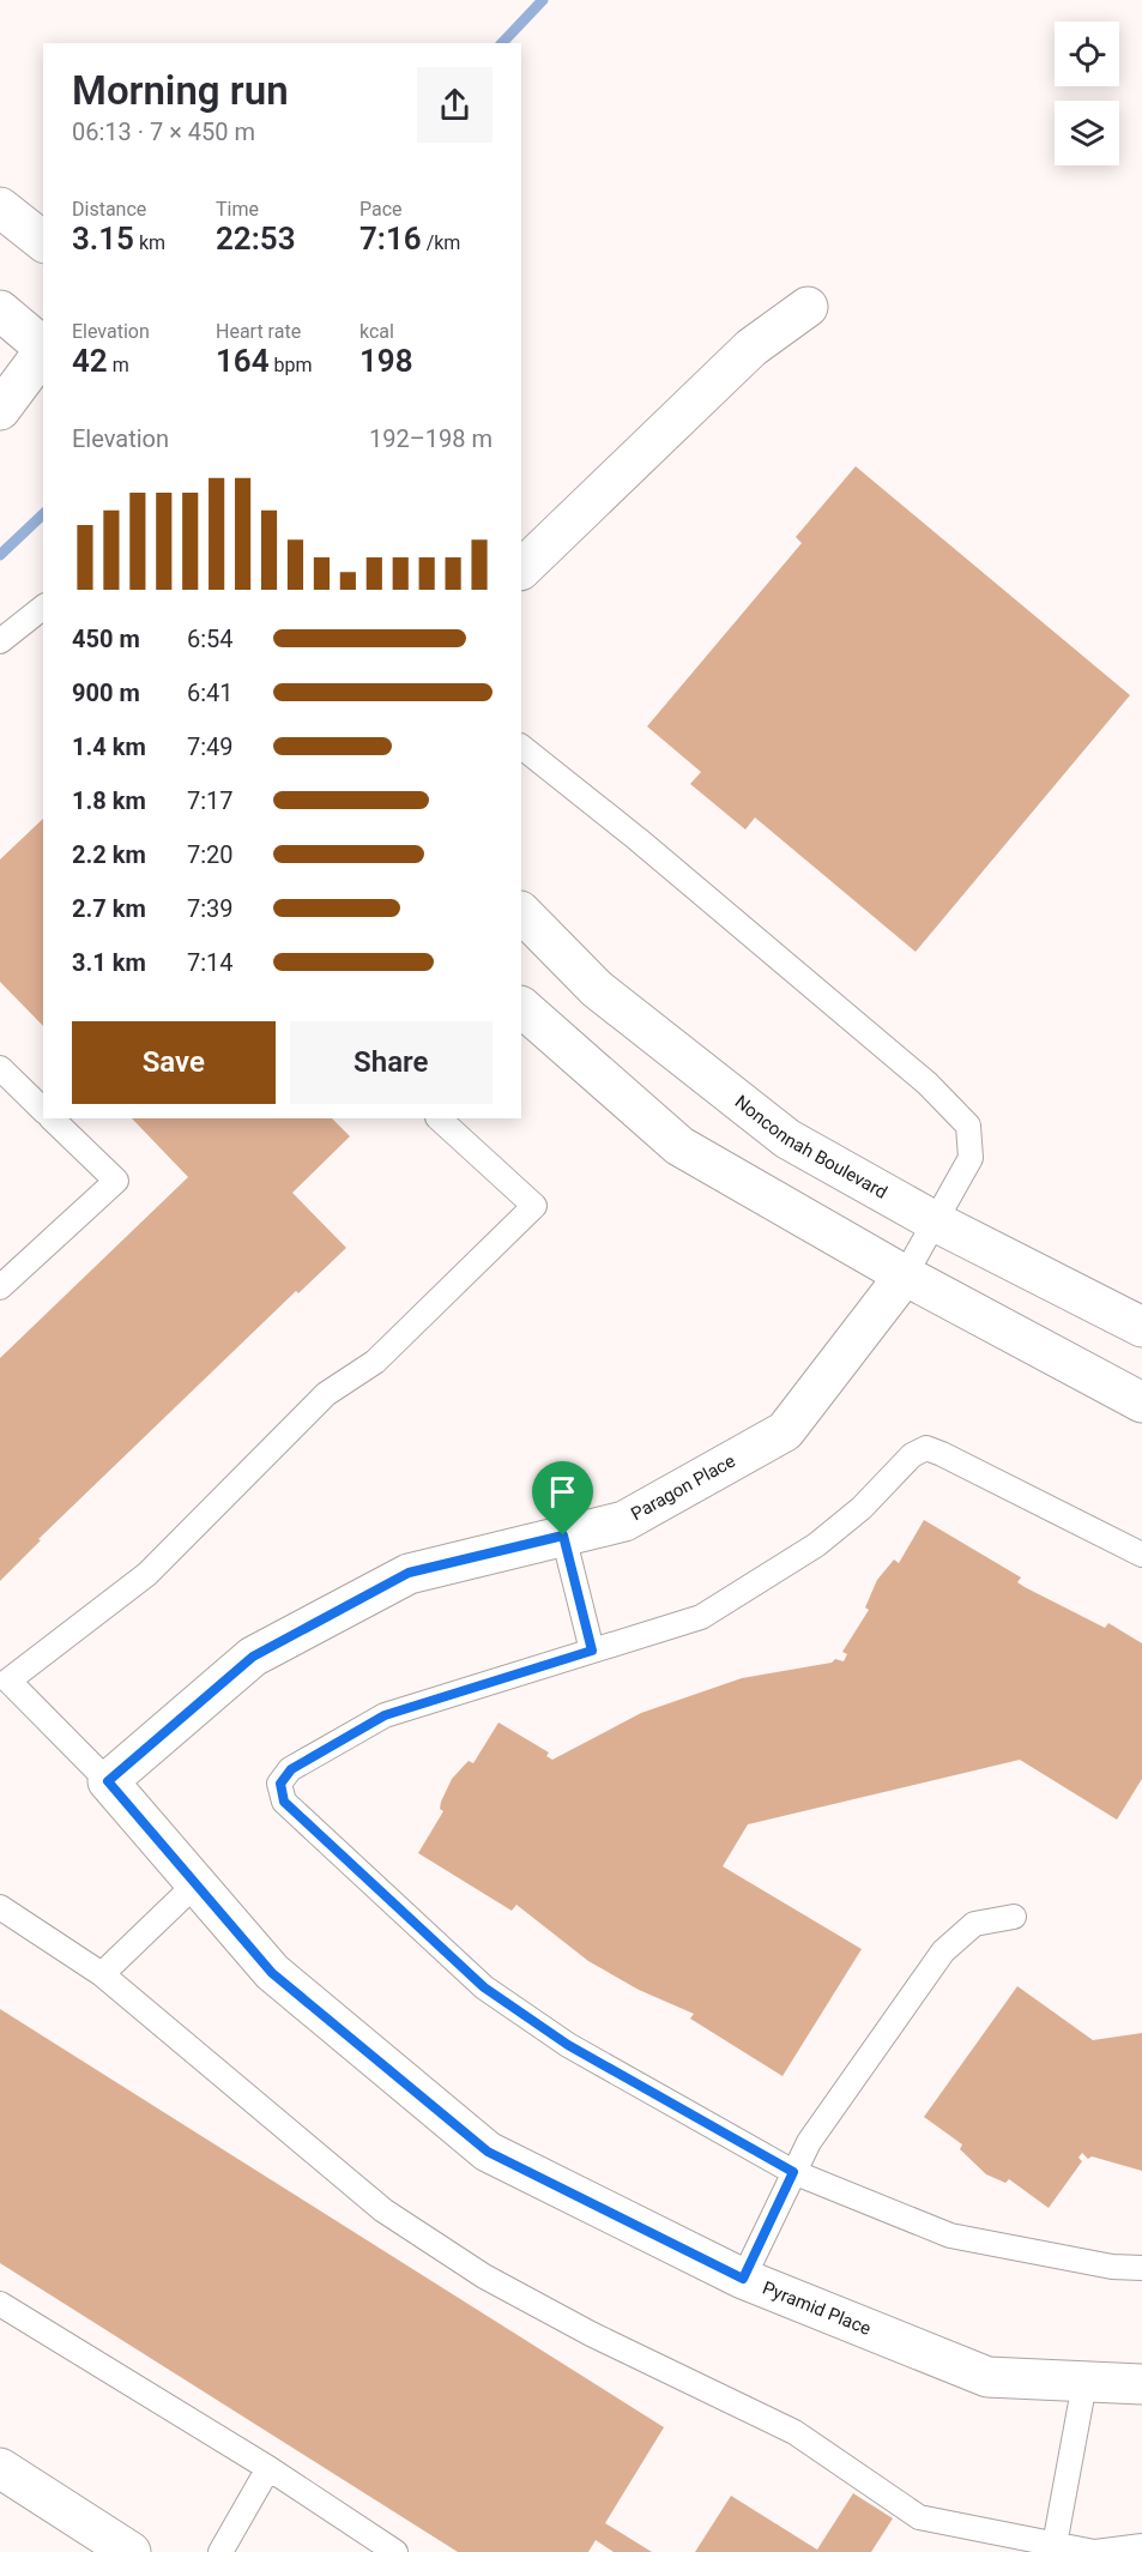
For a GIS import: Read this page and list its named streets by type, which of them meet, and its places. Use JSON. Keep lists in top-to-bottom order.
{
  "streets": {
    "street": ["Nonconnah Boulevard", "Paragon Place", "Pyramid Place"]
  },
  "crossings": [
    ["Paragon Place", "Pyramid Place"]
  ],
  "page": {
    "heading": ["Morning run", "06:13 · 7 × 450 m"],
    "stats": [
      ["Distance", "3.15 km"],
      ["Time", "22:53"],
      ["Pace", "7:16 /km"],
      ["Elevation", "42 m"],
      ["Heart rate", "164 bpm"],
      ["kcal", "198"]
    ],
    "chart": ["Elevation", "192–198 m"],
    "list": [
      {
        "name": "450 m",
        "note": "6:54"
      },
      {
        "name": "900 m",
        "note": "6:41"
      },
      {
        "name": "1.4 km",
        "note": "7:49"
      },
      {
        "name": "1.8 km",
        "note": "7:17"
      },
      {
        "name": "2.2 km",
        "note": "7:20"
      },
      {
        "name": "2.7 km",
        "note": "7:39"
      },
      {
        "name": "3.1 km",
        "note": "7:14"
      }
    ],
    "buttons": ["Save", "Share"]
  }
}
